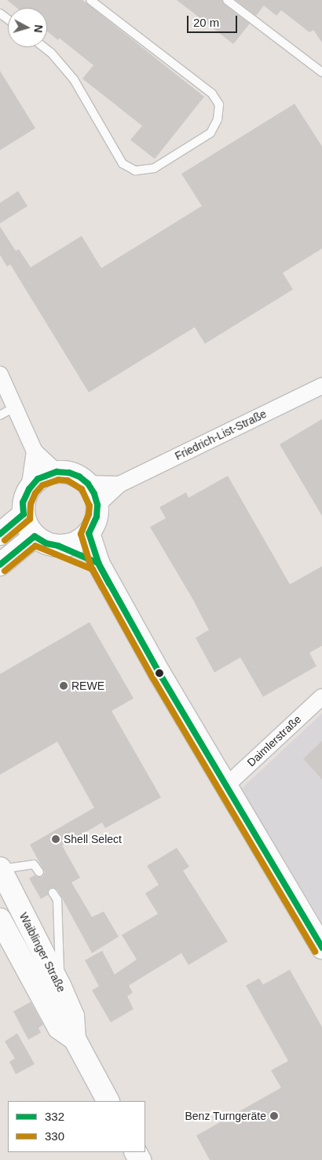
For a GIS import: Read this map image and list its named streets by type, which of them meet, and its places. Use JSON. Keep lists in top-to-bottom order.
{
  "streets": {
    "main road": ["Friedrich-List-Straße", "Waiblinger Straße"],
    "street": ["Daimlerstraße"]
  },
  "places": ["REWE", "Shell Select", "Benz Turngeräte"],
  "lines": ["transit line 332", "transit line 330"],
  "legend": ["332", "330"],
  "scale_bar": "20 m",
  "north": "right"
}
